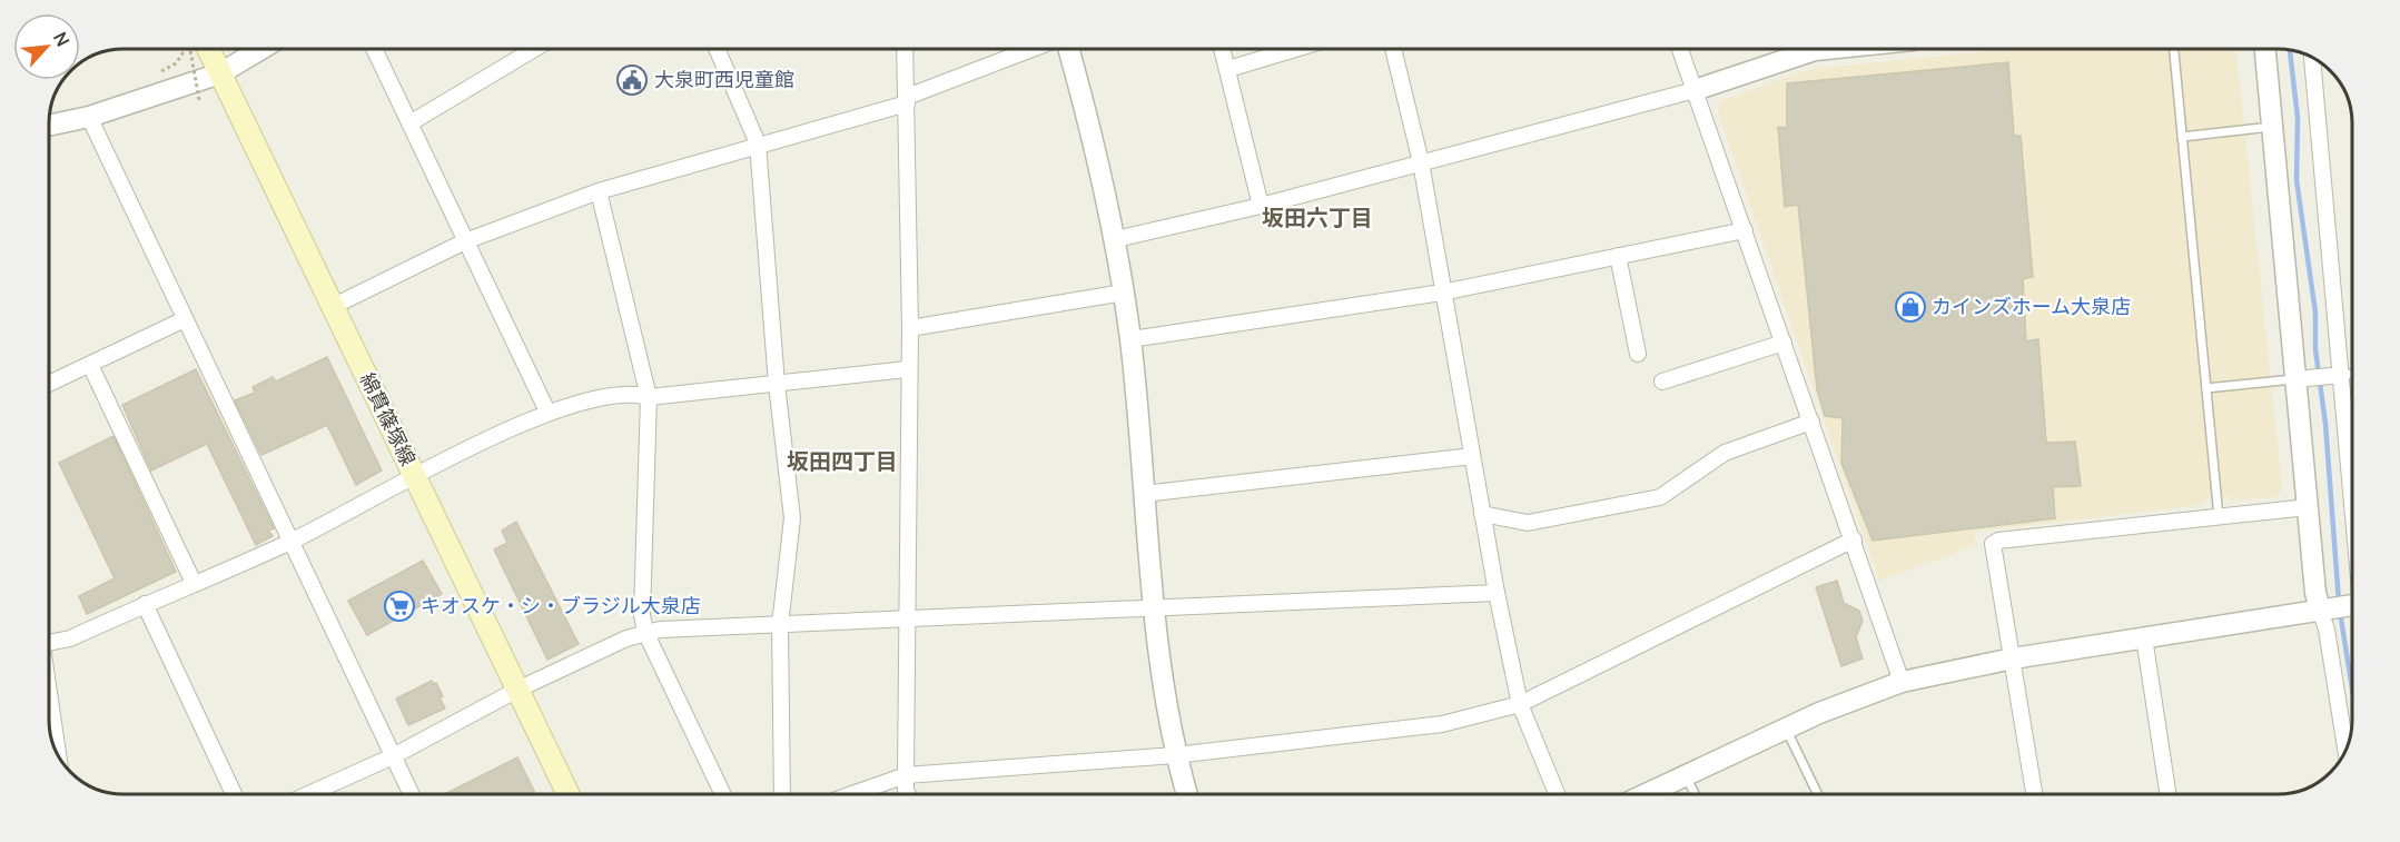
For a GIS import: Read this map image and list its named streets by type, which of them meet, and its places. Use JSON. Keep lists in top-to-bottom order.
{
  "streets": {
    "main road": ["綿貫篠塚線"]
  },
  "districts": ["坂田六丁目", "坂田四丁目"],
  "places": {
    "public building": ["大泉町西児童館"],
    "shop": ["カインズホーム大泉店"],
    "supermarket": ["キオスケ・シ・ブラジル大泉店"]
  },
  "north": "top right"
}
